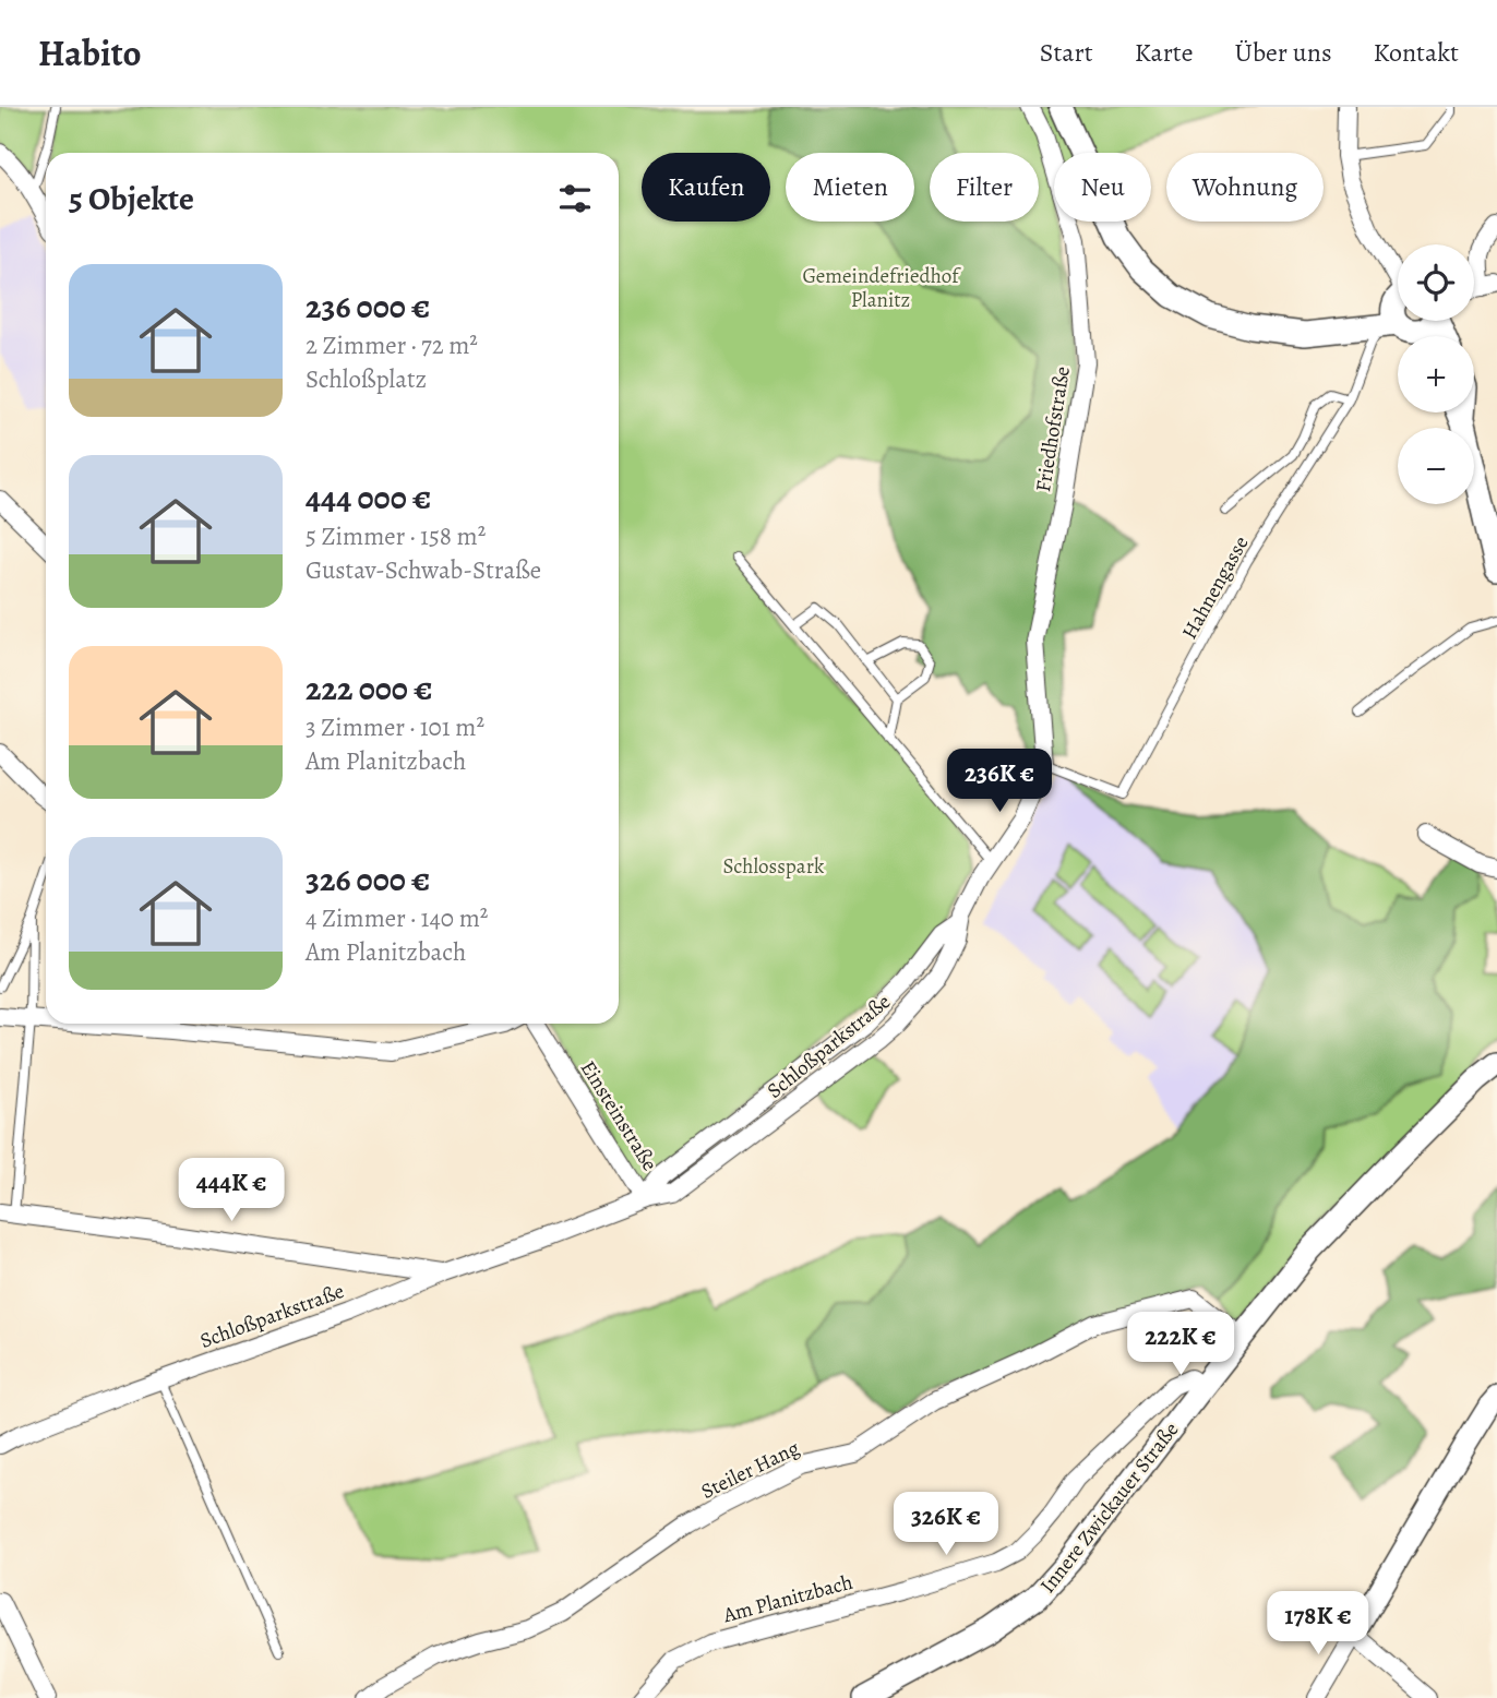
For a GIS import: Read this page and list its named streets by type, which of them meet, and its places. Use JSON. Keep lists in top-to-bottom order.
{
  "streets": {
    "main road": ["Innere Zwickauer Straße"],
    "street": [
      "Friedhofstraße",
      "Schloßparkstraße",
      "Einsteinstraße",
      "Steiler Hang",
      "Am Planitzbach"
    ],
    "lane": ["Hahnengasse"]
  },
  "crossings": [
    ["Friedhofstraße", "Hahnengasse"],
    ["Friedhofstraße", "Schloßparkstraße"],
    ["Hahnengasse", "Schloßparkstraße"],
    ["Schloßparkstraße", "Einsteinstraße"],
    ["Steiler Hang", "Innere Zwickauer Straße"],
    ["Innere Zwickauer Straße", "Am Planitzbach"]
  ],
  "parks": ["Gemeindefriedhof Planitz", "Schlosspark"],
  "page": {
    "header": "Habito",
    "nav": [
      "Start",
      "Karte",
      "Über uns",
      "Kontakt"
    ],
    "chip": [
      "Kaufen",
      "Mieten",
      "Filter",
      "Neu",
      "Wohnung"
    ],
    "heading": "5 Objekte",
    "map_buttons": ["+", "−"],
    "list": [
      {
        "name": "236 000 €",
        "note": "2 Zimmer · 72 m² · Schloßplatz"
      },
      {
        "name": "444 000 €",
        "note": "5 Zimmer · 158 m² · Gustav-Schwab-Straße"
      },
      {
        "name": "222 000 €",
        "note": "3 Zimmer · 101 m² · Am Planitzbach"
      },
      {
        "name": "326 000 €",
        "note": "4 Zimmer · 140 m² · Am Planitzbach"
      }
    ],
    "price": [
      "236K €",
      "444K €",
      "222K €",
      "326K €",
      "178K €"
    ]
  }
}
